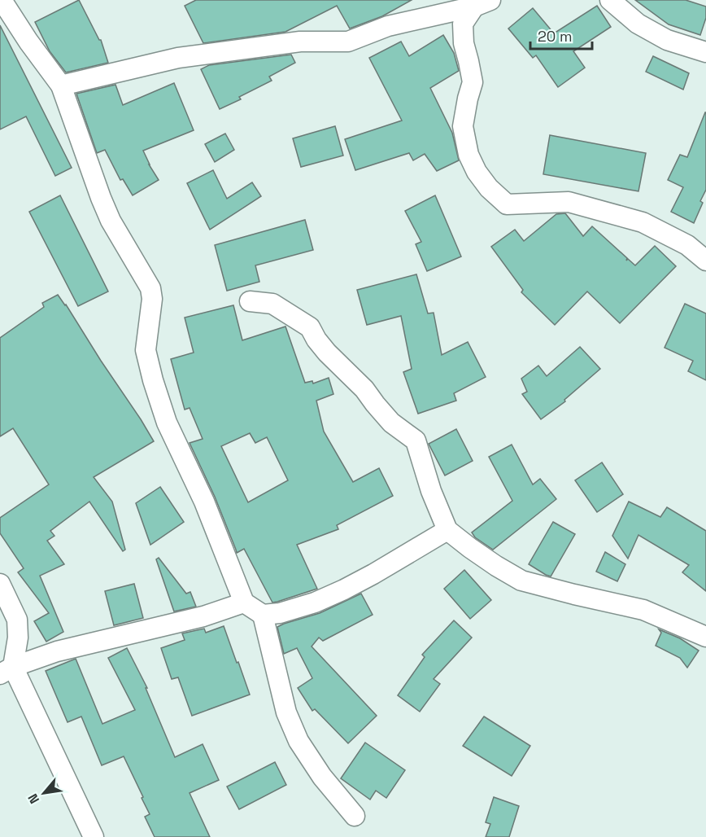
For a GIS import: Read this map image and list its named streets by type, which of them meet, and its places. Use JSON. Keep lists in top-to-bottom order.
{
  "scale_bar": "20 m",
  "north": "bottom left"
}
